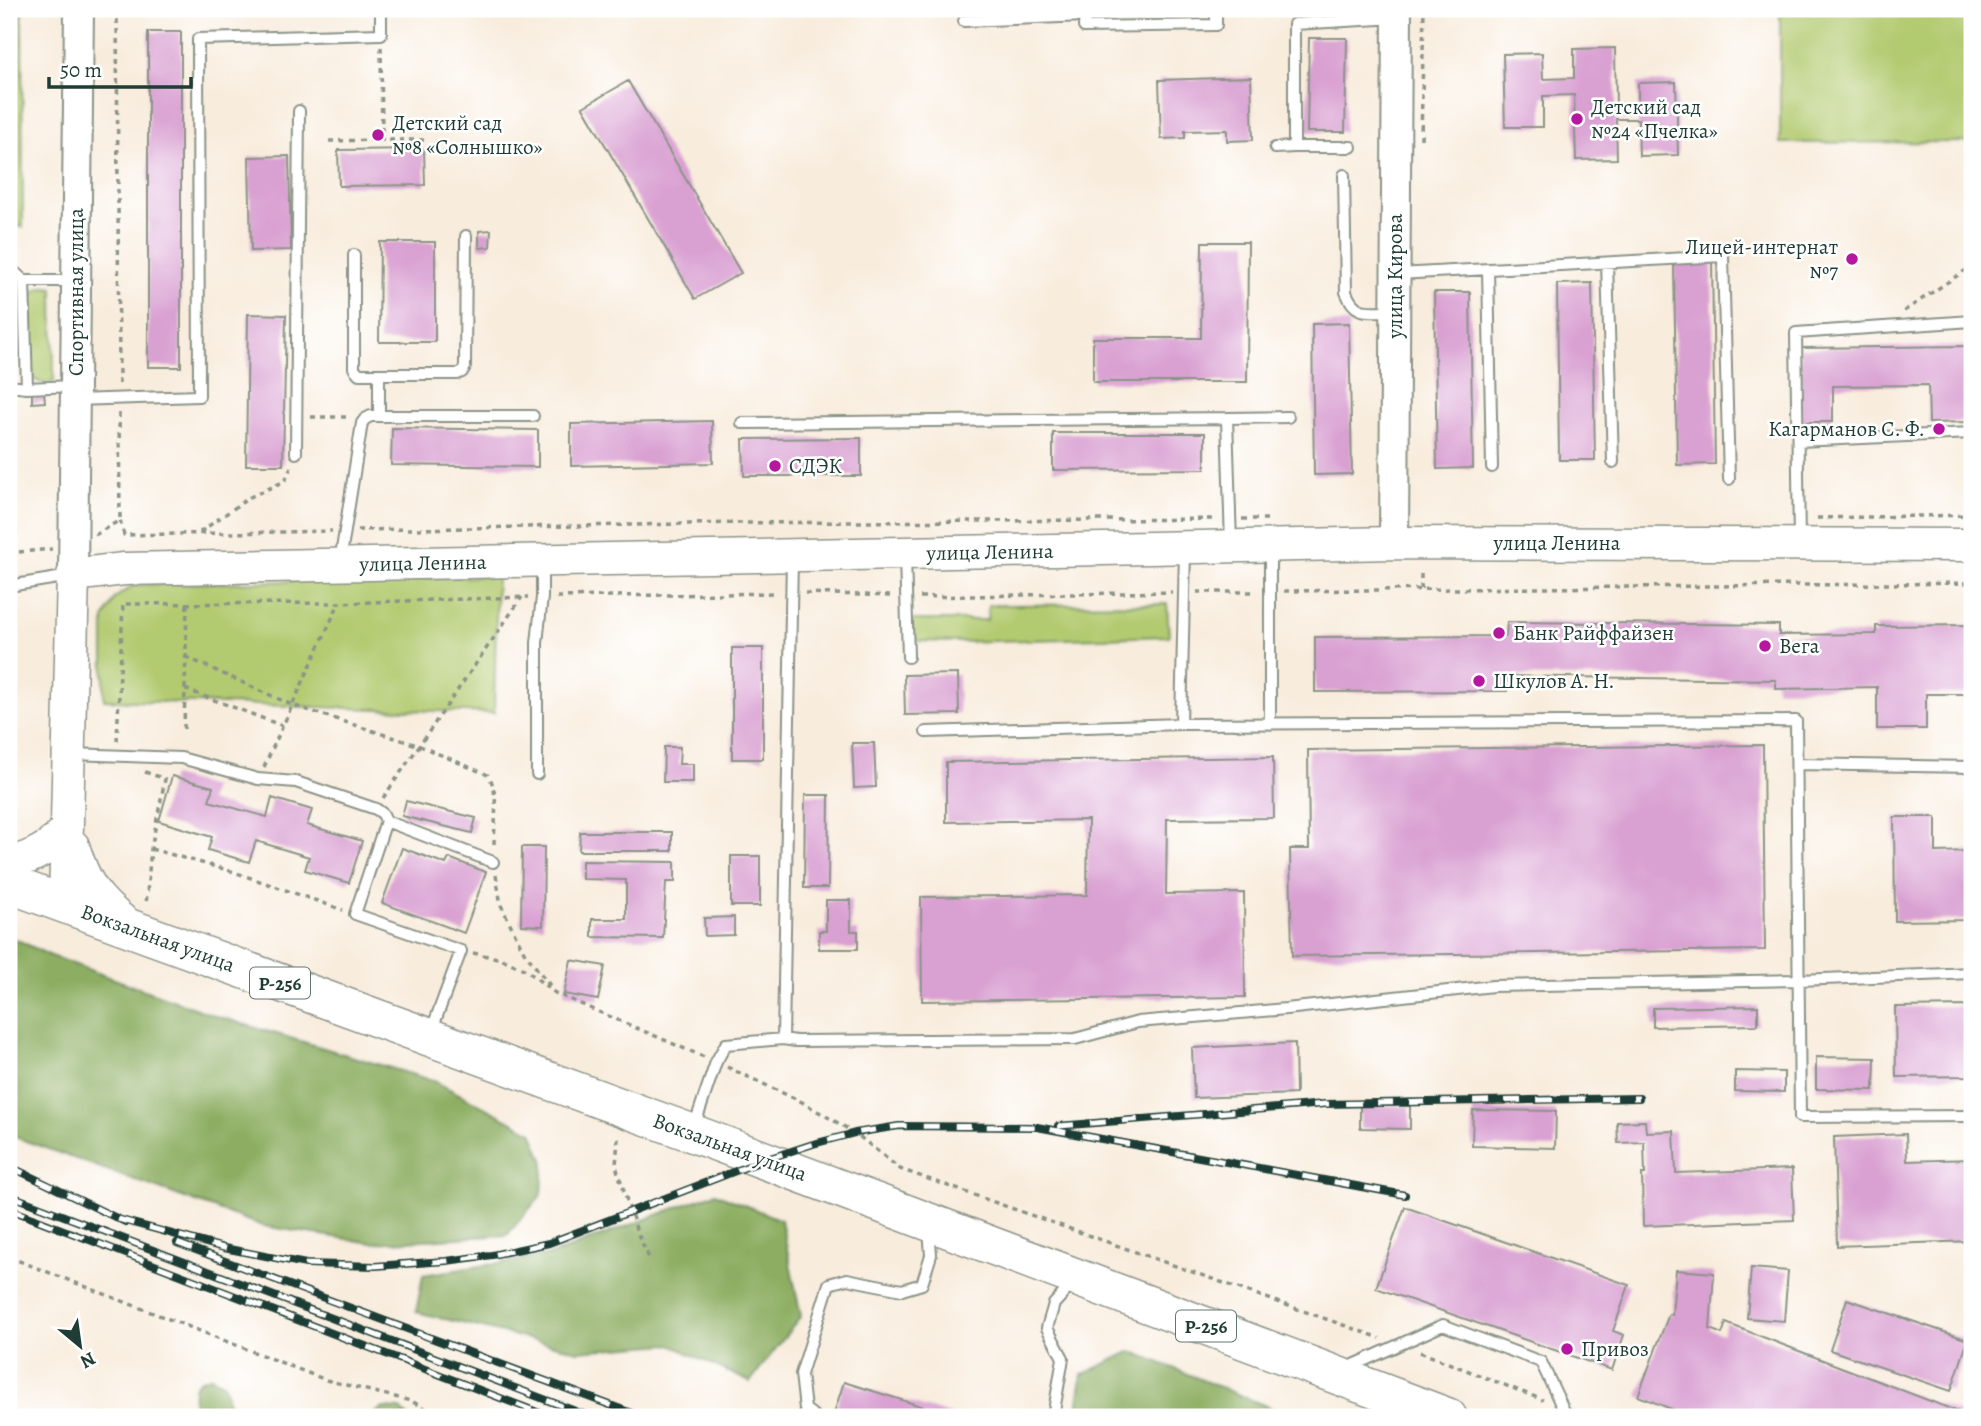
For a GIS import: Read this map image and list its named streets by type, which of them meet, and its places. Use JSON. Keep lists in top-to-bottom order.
{
  "streets": {
    "highway": ["Вокзальная улица", "Р-256"],
    "main road": ["улица Ленина"],
    "street": ["улица Кирова", "Спортивная улица"]
  },
  "crossings": [
    ["улица Кирова", "улица Ленина"],
    ["Спортивная улица", "улица Ленина"]
  ],
  "places": [
    "Детский сад №24 «Пчелка»",
    "Детский сад №8 «Солнышко»",
    "Лицей-интернат №7",
    "Кагарманов С. Ф.",
    "СДЭК",
    "Банк Райффайзен",
    "Вега",
    "Шкулов А. Н.",
    "Привоз"
  ],
  "scale_bar": "50 m",
  "north": "bottom right"
}
